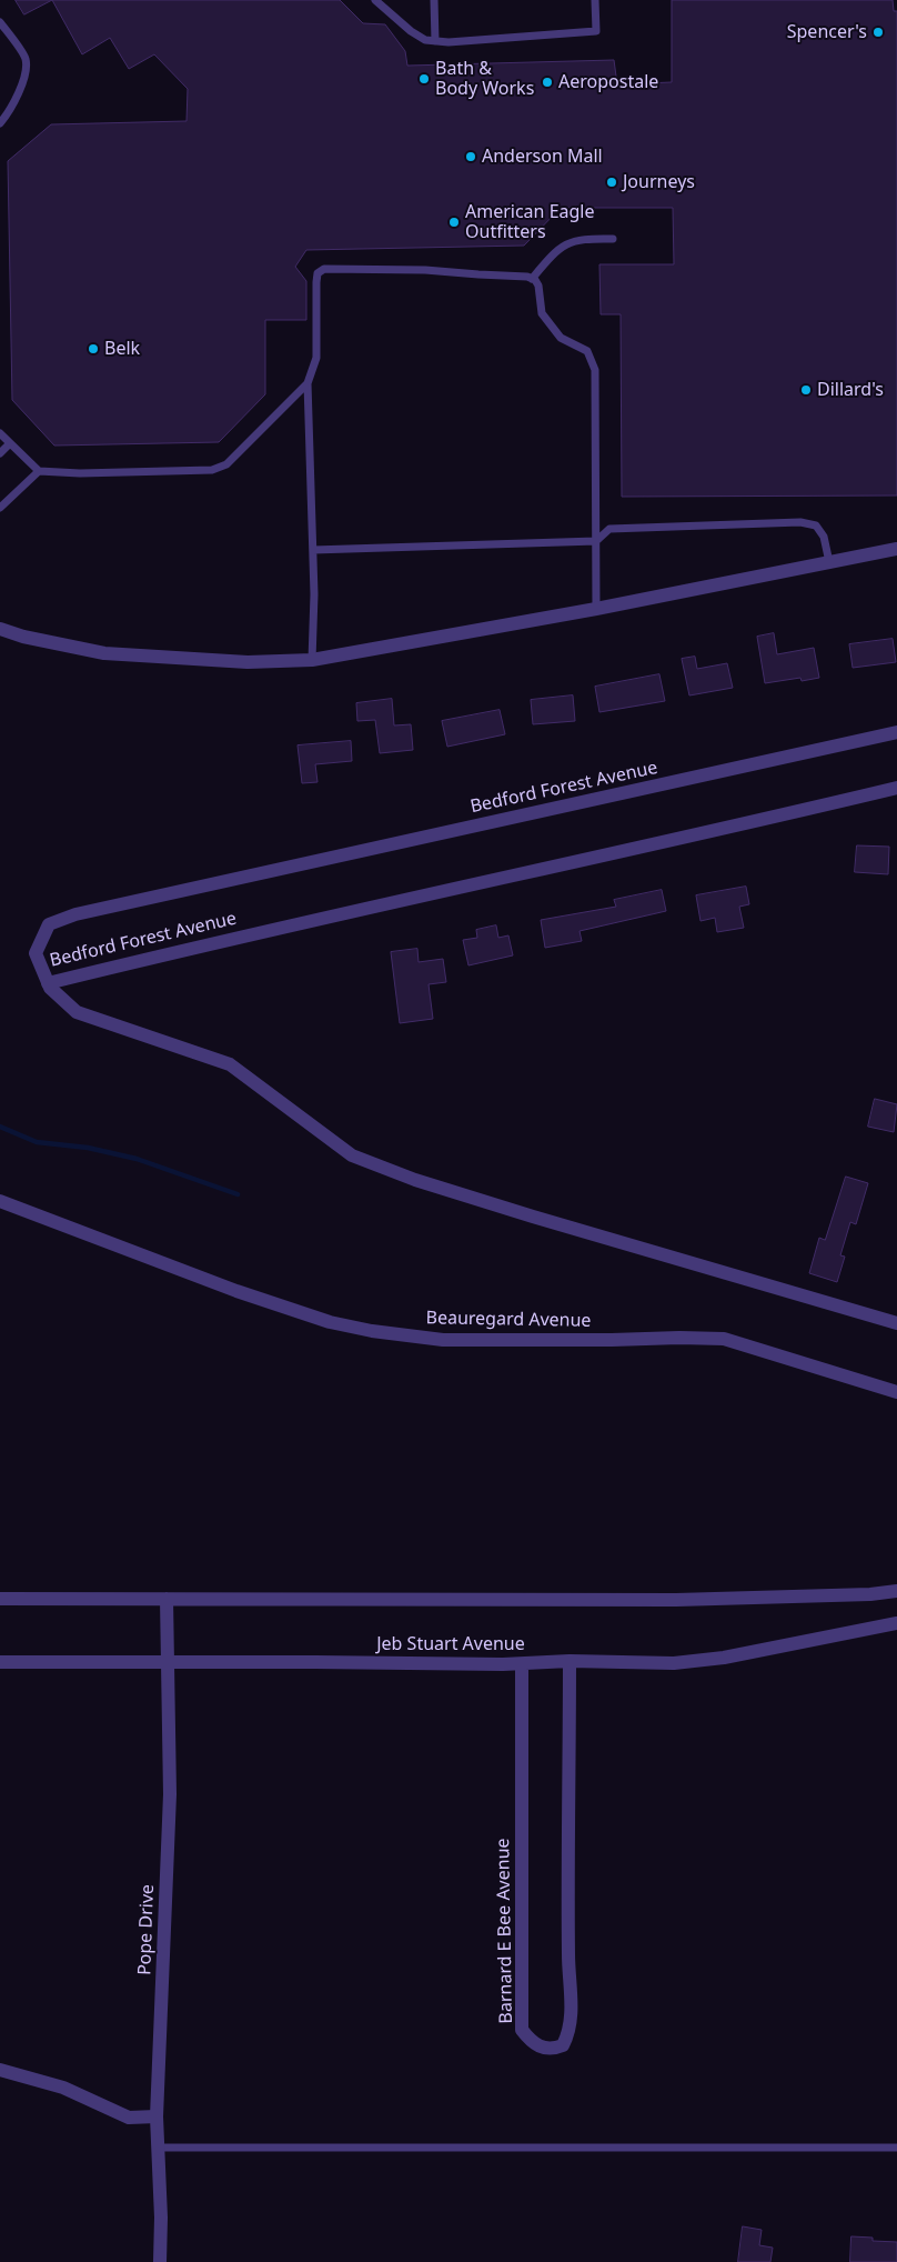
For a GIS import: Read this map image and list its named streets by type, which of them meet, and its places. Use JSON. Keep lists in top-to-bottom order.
{
  "streets": {
    "street": [
      "Bedford Forest Avenue",
      "Beauregard Avenue",
      "Jeb Stuart Avenue",
      "Pope Drive",
      "Barnard E Bee Avenue"
    ]
  },
  "crossings": [
    ["Jeb Stuart Avenue", "Pope Drive"],
    ["Jeb Stuart Avenue", "Barnard E Bee Avenue"]
  ],
  "places": [
    "Spencer's",
    "Bath & Body Works",
    "Aeropostale",
    "Anderson Mall",
    "Journeys",
    "American Eagle Outfitters",
    "Belk",
    "Dillard's"
  ]
}
